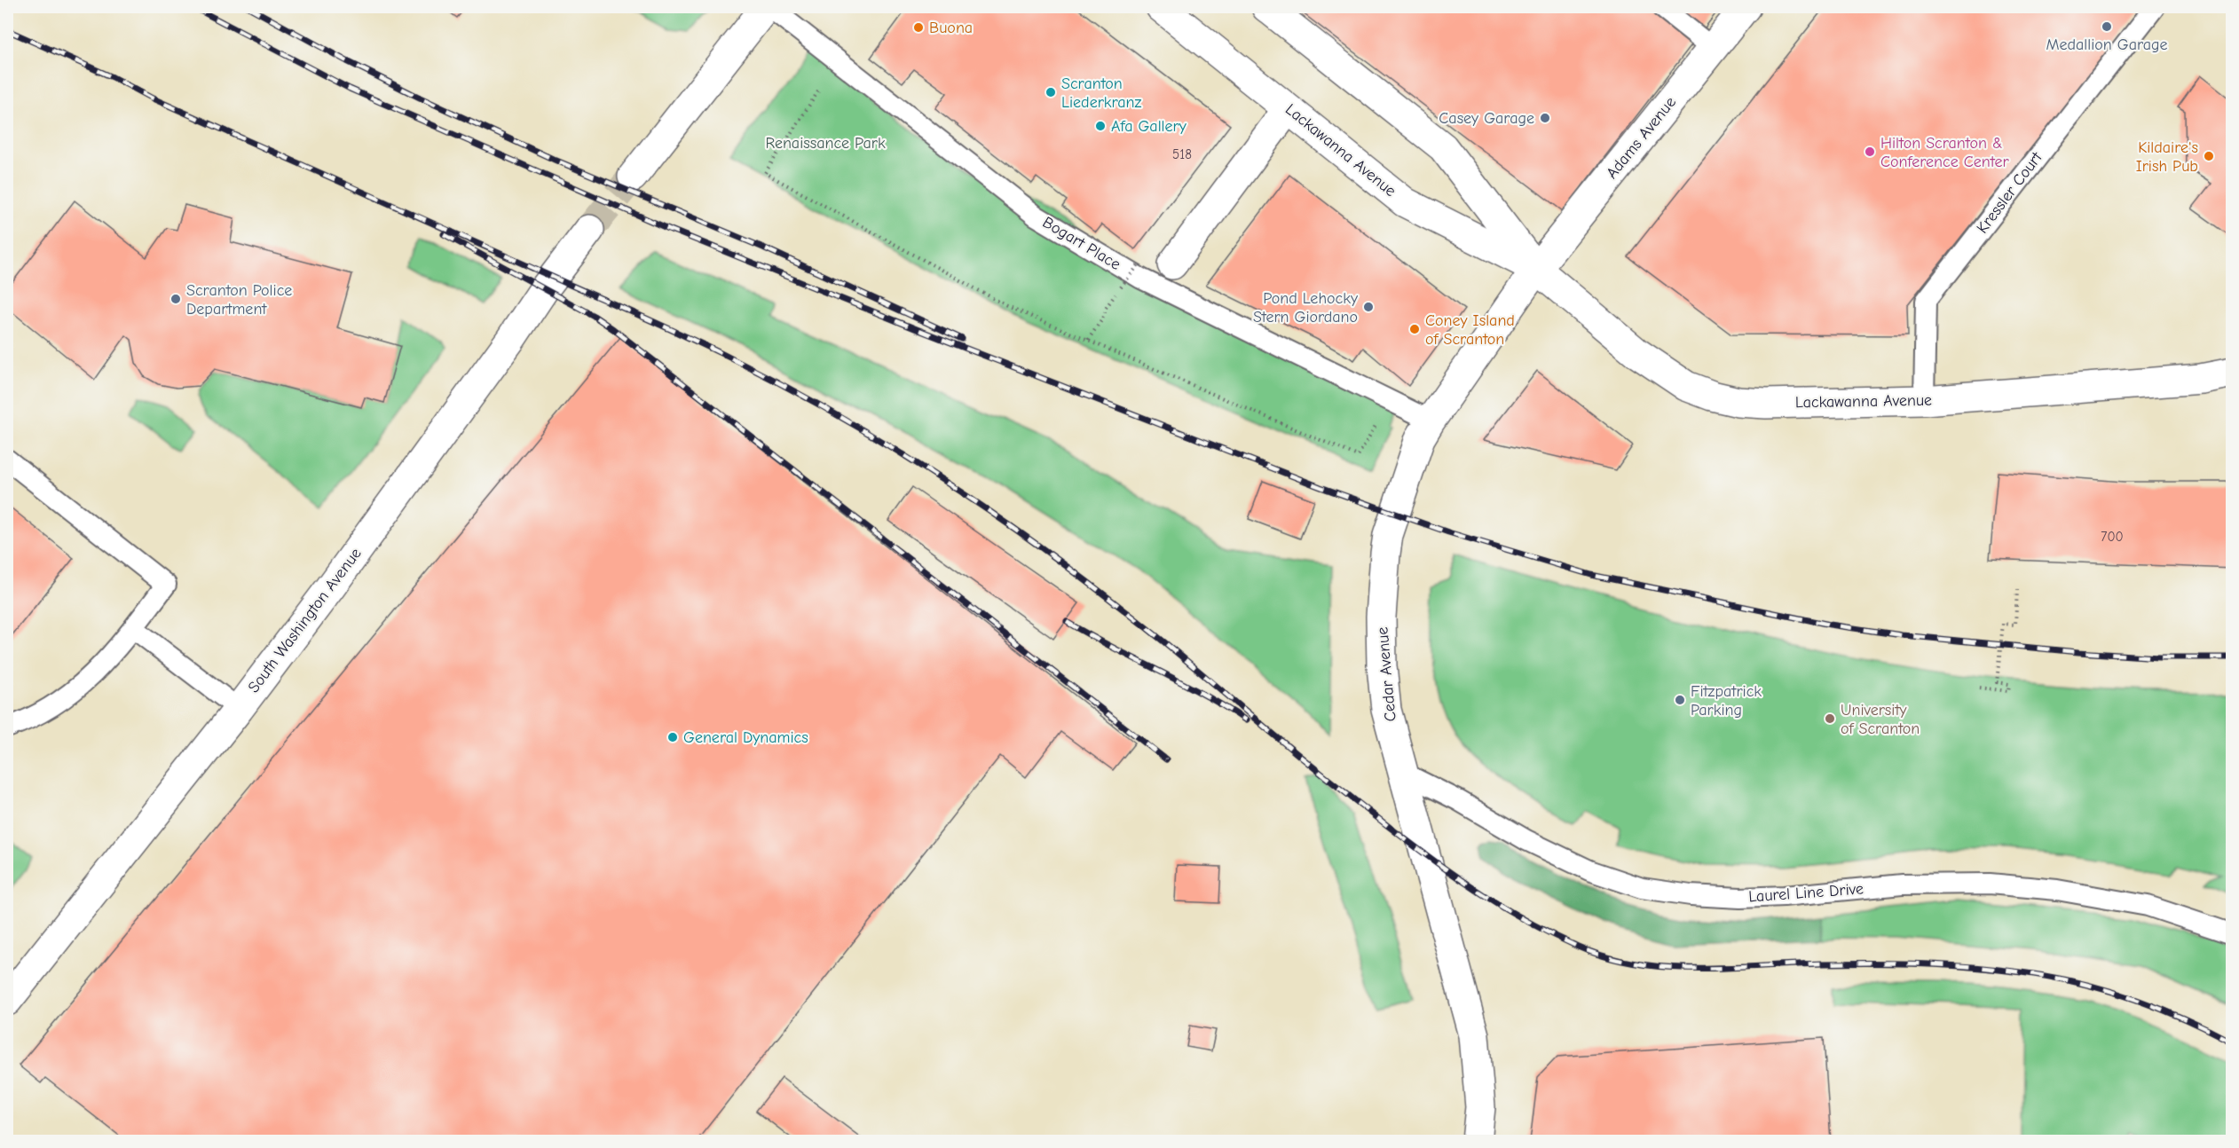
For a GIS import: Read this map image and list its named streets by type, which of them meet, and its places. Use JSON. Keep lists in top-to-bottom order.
{
  "streets": {
    "main road": [
      "Adams Avenue",
      "Lackawanna Avenue",
      "South Washington Avenue",
      "Cedar Avenue"
    ],
    "lane": ["Kressler Court", "Bogart Place", "Laurel Line Drive"]
  },
  "crossings": [
    ["Adams Avenue", "Lackawanna Avenue"],
    ["Adams Avenue", "Cedar Avenue"],
    ["Lackawanna Avenue", "Kressler Court"],
    ["Lackawanna Avenue", "Cedar Avenue"],
    ["Bogart Place", "Cedar Avenue"],
    ["Cedar Avenue", "Laurel Line Drive"]
  ],
  "parks": ["Renaissance Park"],
  "places": [
    "Medallion Garage",
    "Buona",
    "Scranton Liederkranz",
    "Casey Garage",
    "Afa Gallery",
    "Hilton Scranton & Conference Center",
    "Kildaire's Irish Pub",
    "Scranton Police Department",
    "Pond Lehocky Stern Giordano",
    "Coney Island of Scranton",
    "Fitzpatrick Parking",
    "University of Scranton",
    "General Dynamics"
  ],
  "house_numbers": ["518", "700"]
}
